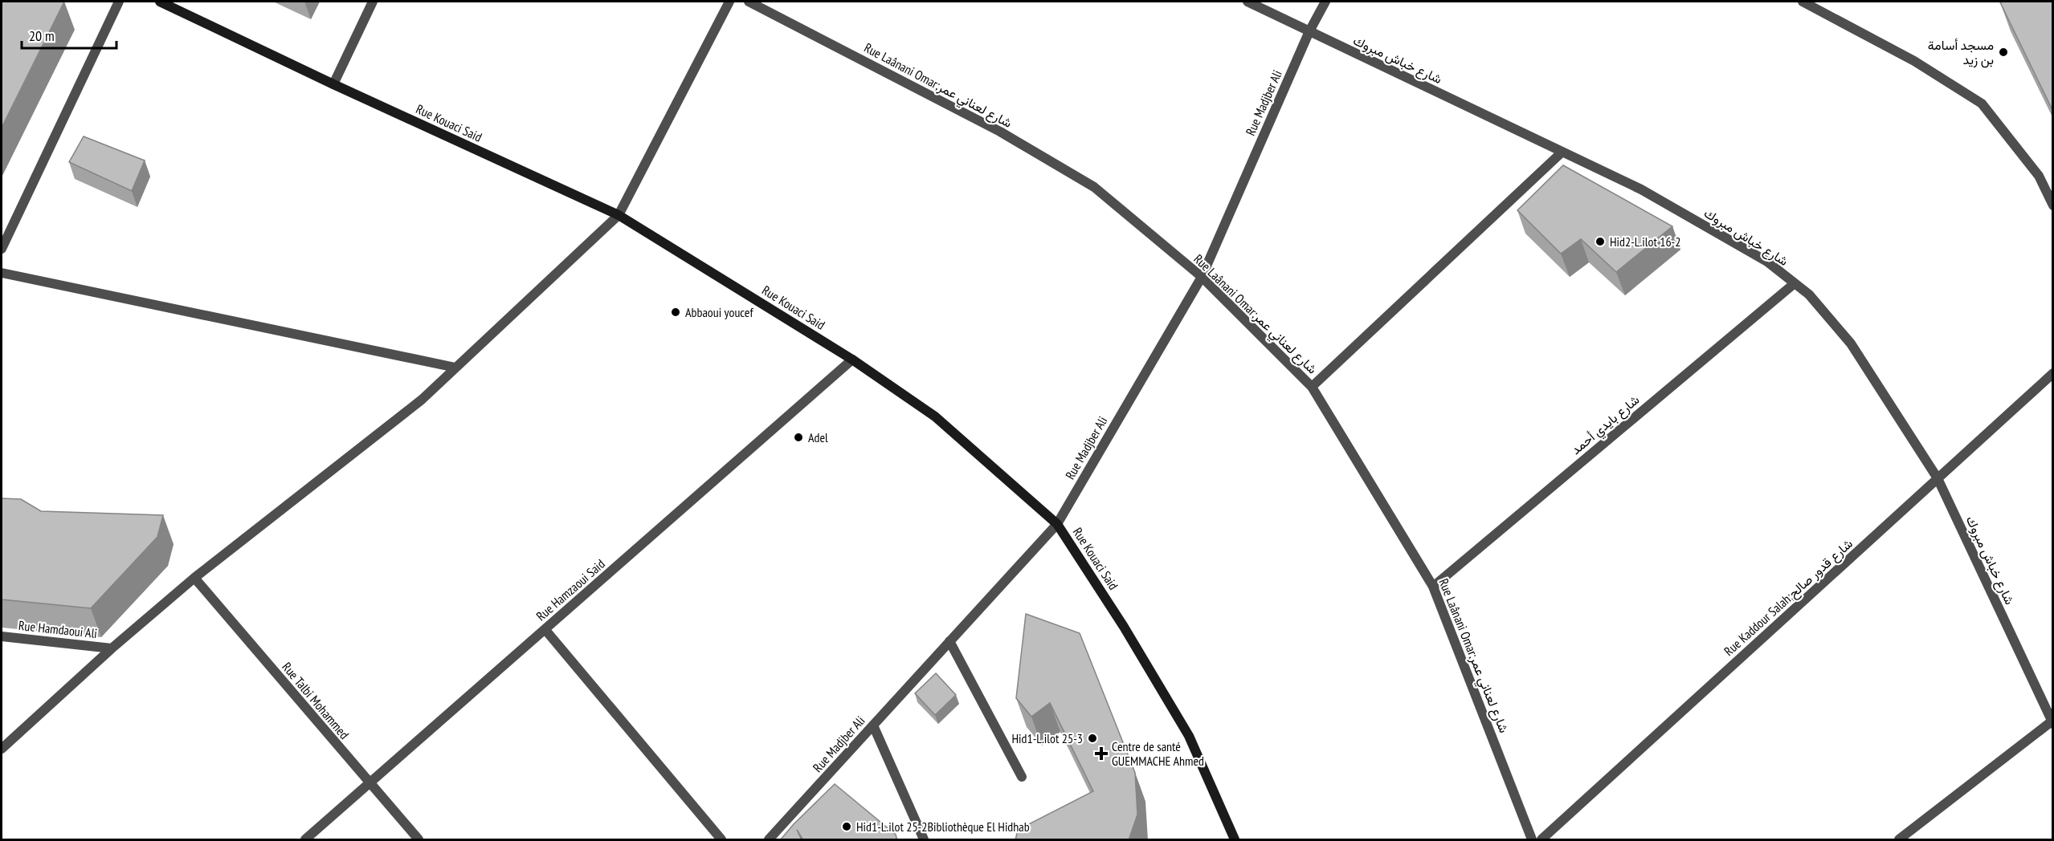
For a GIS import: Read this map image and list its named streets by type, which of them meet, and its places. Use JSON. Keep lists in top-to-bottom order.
{
  "streets": {
    "street": [
      "شارع خباش مبروك",
      "Rue Laânani Omar;شارع لعناني عمر",
      "Rue Madjber Ali",
      "Rue Kouaci Said",
      "شارع بايدي أحمد",
      "Rue Hamzaoui Said",
      "Rue Kaddour Salah;شارع قدور صالح",
      "Rue Hamdaoui Ali",
      "Rue Talbi Mohammed"
    ]
  },
  "crossings": [
    ["شارع خباش مبروك", "Rue Madjber Ali"],
    ["شارع خباش مبروك", "شارع بايدي أحمد"],
    ["شارع خباش مبروك", "Rue Kaddour Salah;شارع قدور صالح"],
    ["Rue Laânani Omar;شارع لعناني عمر", "Rue Madjber Ali"],
    ["Rue Laânani Omar;شارع لعناني عمر", "شارع بايدي أحمد"],
    ["Rue Madjber Ali", "Rue Kouaci Said"],
    ["Rue Kouaci Said", "Rue Hamzaoui Said"],
    ["Rue Hamzaoui Said", "Rue Talbi Mohammed"]
  ],
  "places": {
    "other": [
      "مسجد أسامة بن زيد",
      "Hid2-L.ilot 16-2",
      "Abbaoui youcef",
      "Adel",
      "Hid1-L.ilot 25-3",
      "Hid1-L.ilot 25-2Bibliothèque El Hidhab"
    ],
    "health": ["Centre de santé GUEMMACHE Ahmed"]
  },
  "scale_bar": "20 m"
}
